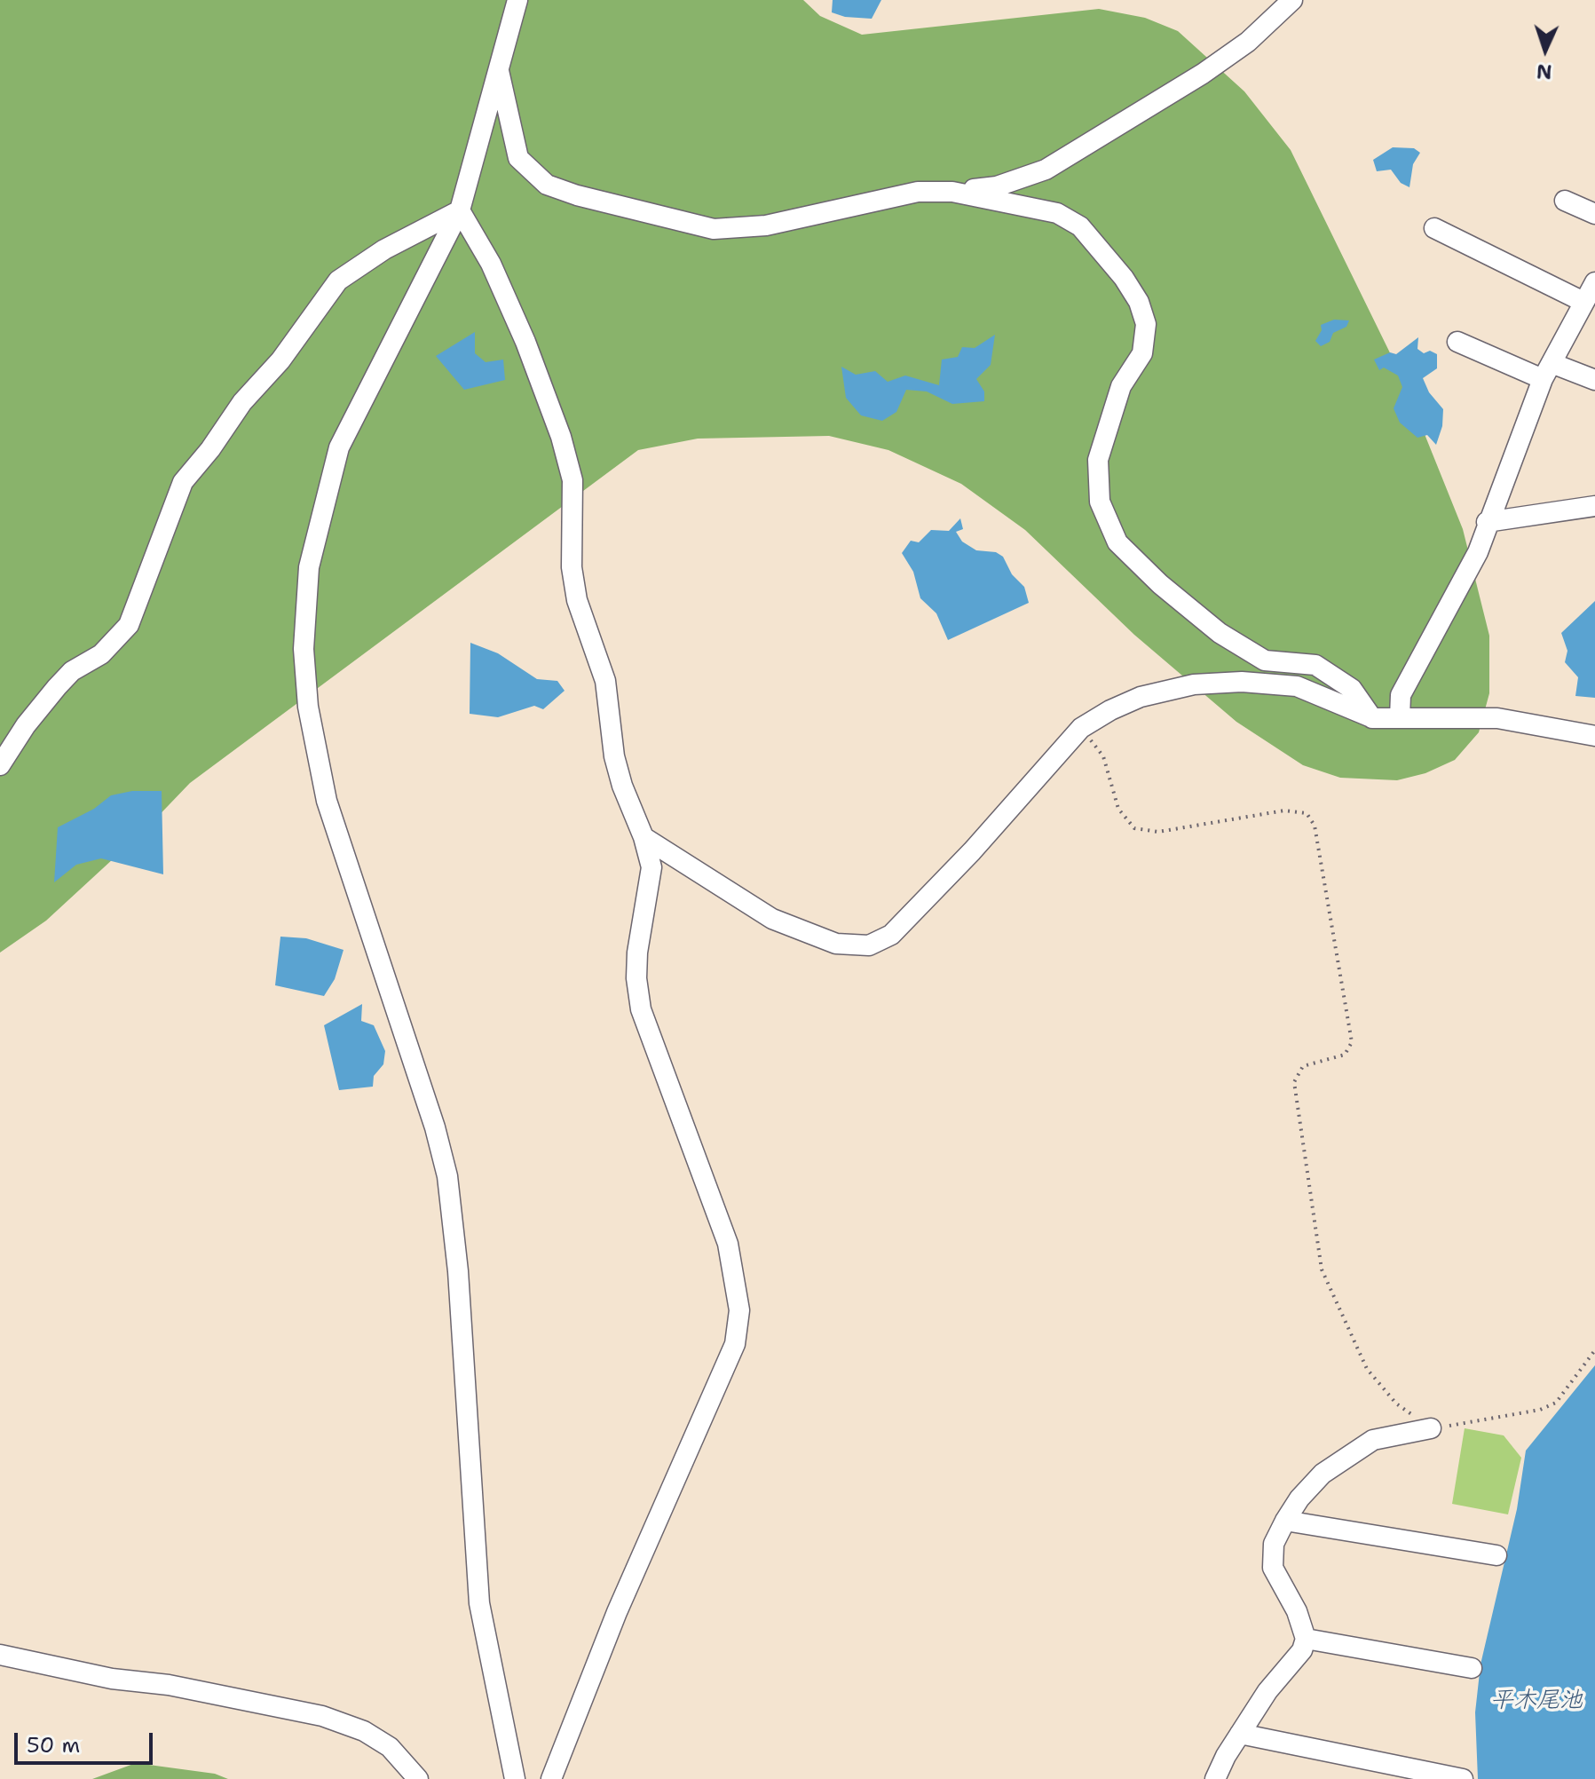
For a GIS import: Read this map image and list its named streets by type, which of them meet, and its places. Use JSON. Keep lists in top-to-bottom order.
{
  "water": ["平木尾池"],
  "scale_bar": "50 m",
  "north": "bottom"
}
